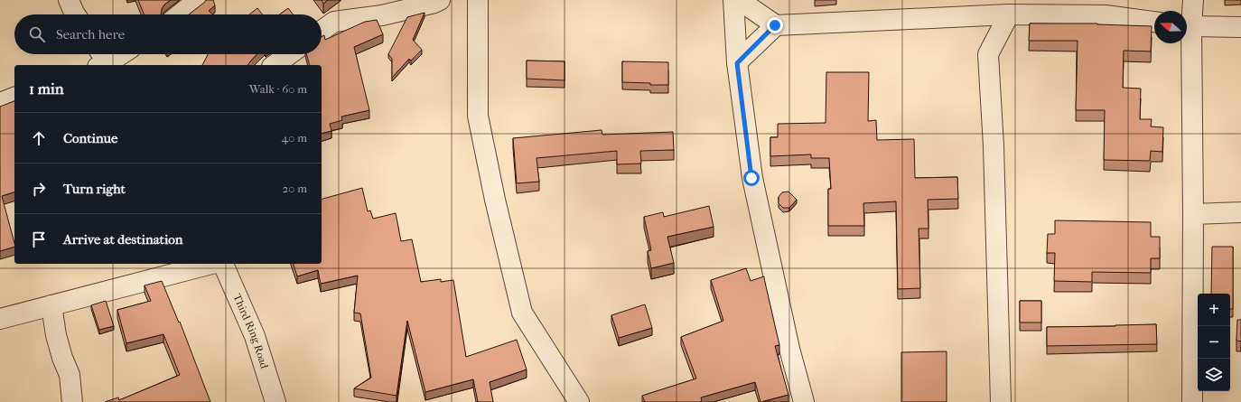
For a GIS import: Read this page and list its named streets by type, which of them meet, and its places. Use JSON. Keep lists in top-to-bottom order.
{
  "streets": {
    "street": ["Third Ring Road"]
  },
  "north": "left",
  "page": {
    "search": "Search here",
    "heading": ["1 min", "Walk · 60 m"],
    "list": [
      ["Continue", "40 m"],
      ["Turn right", "20 m"],
      "Arrive at destination"
    ],
    "map_buttons": ["+", "−"]
  }
}
